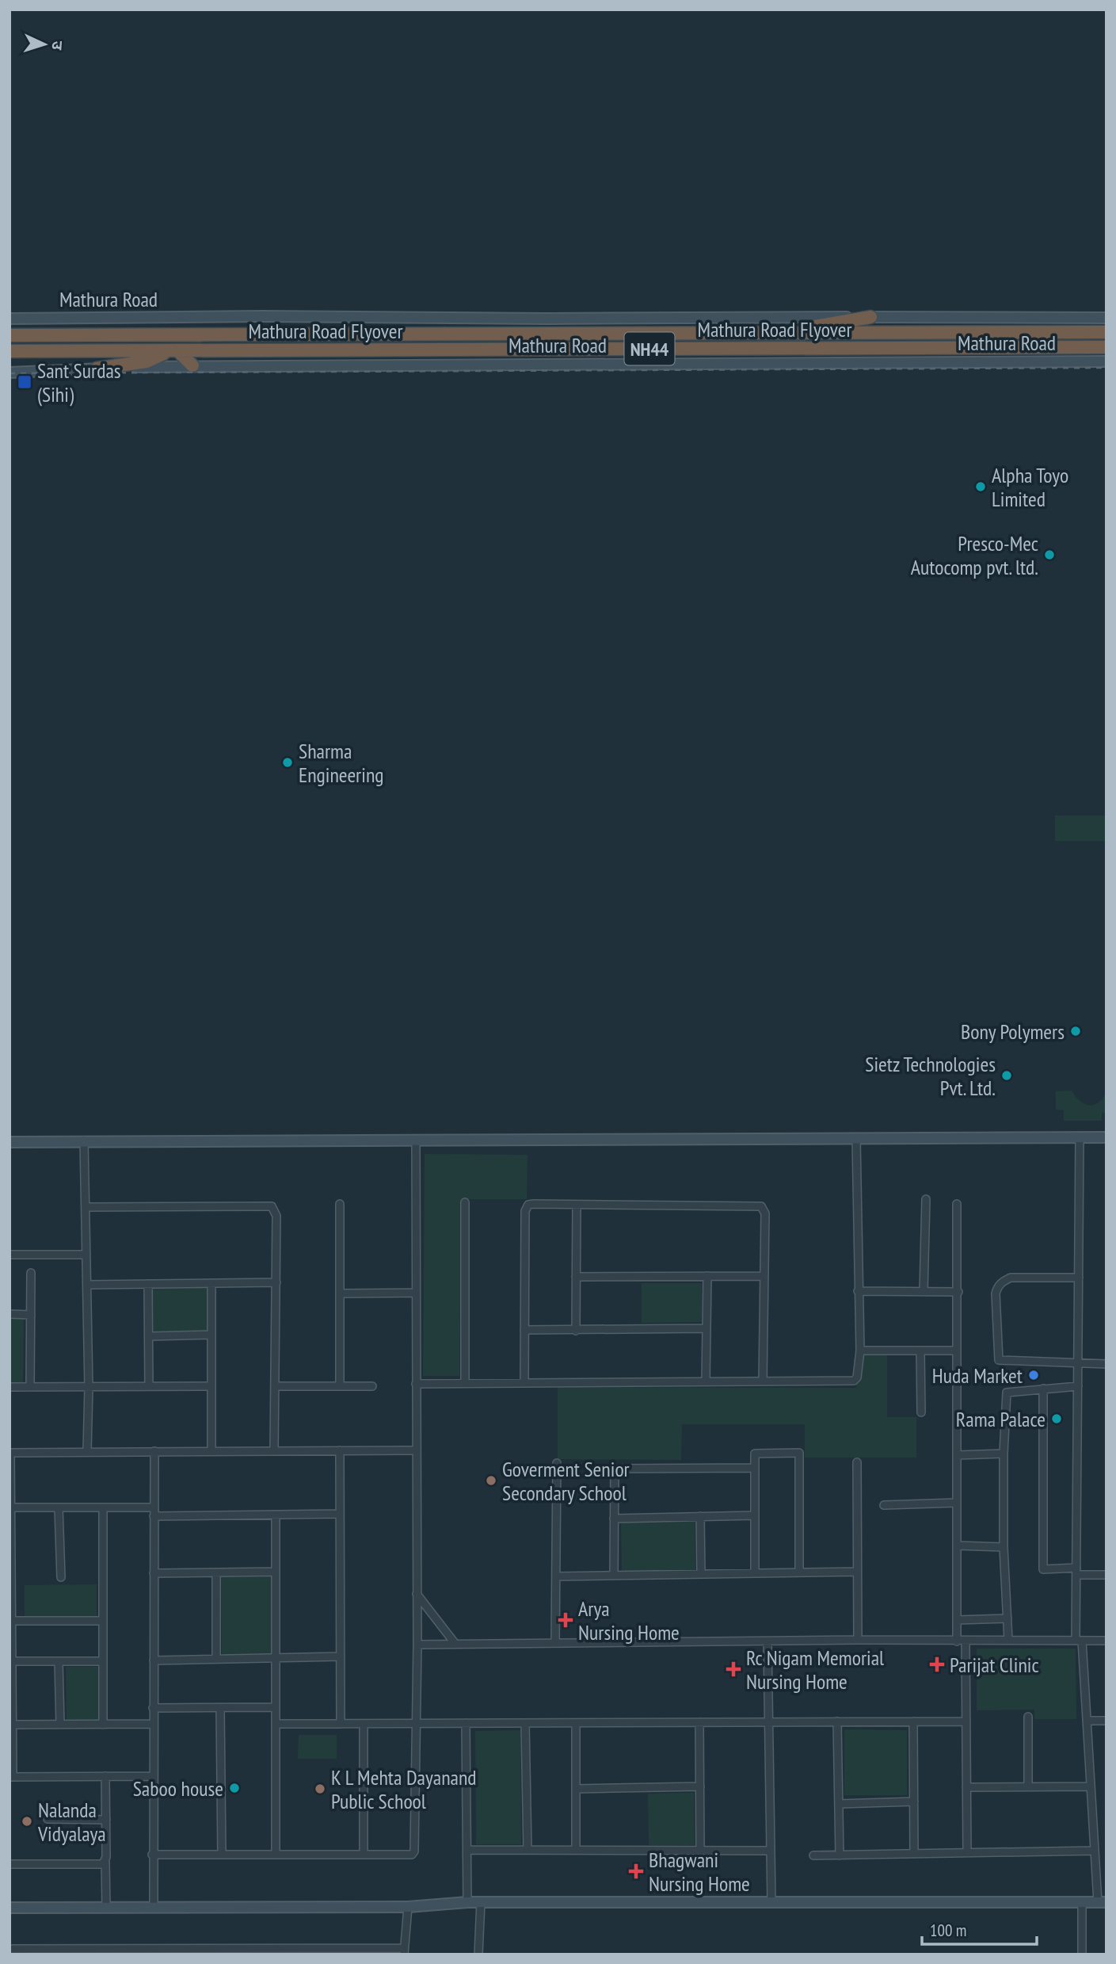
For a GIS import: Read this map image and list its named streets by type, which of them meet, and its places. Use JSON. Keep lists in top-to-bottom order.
{
  "streets": {
    "highway": ["Mathura Road", "Mathura Road Flyover", "NH44"]
  },
  "crossings": [
    ["Mathura Road", "Mathura Road Flyover"],
    ["Mathura Road Flyover", "NH44"]
  ],
  "places": {
    "transit": ["Sant Surdas (Sihi)"],
    "other": [
      "Alpha Toyo Limited",
      "Presco-Mec Autocomp pvt. ltd.",
      "Sharma Engineering",
      "Bony Polymers",
      "Sietz Technologies Pvt. Ltd.",
      "Huda Market",
      "Rama Palace",
      "Goverment Senior Secondary School",
      "Saboo house",
      "K L Mehta Dayanand Public School",
      "Nalanda Vidyalaya"
    ],
    "health": [
      "Arya Nursing Home",
      "Parijat Clinic",
      "Rc Nigam Memorial Nursing Home",
      "Bhagwani Nursing Home"
    ]
  },
  "scale_bar": "100 m",
  "north": "right"
}
